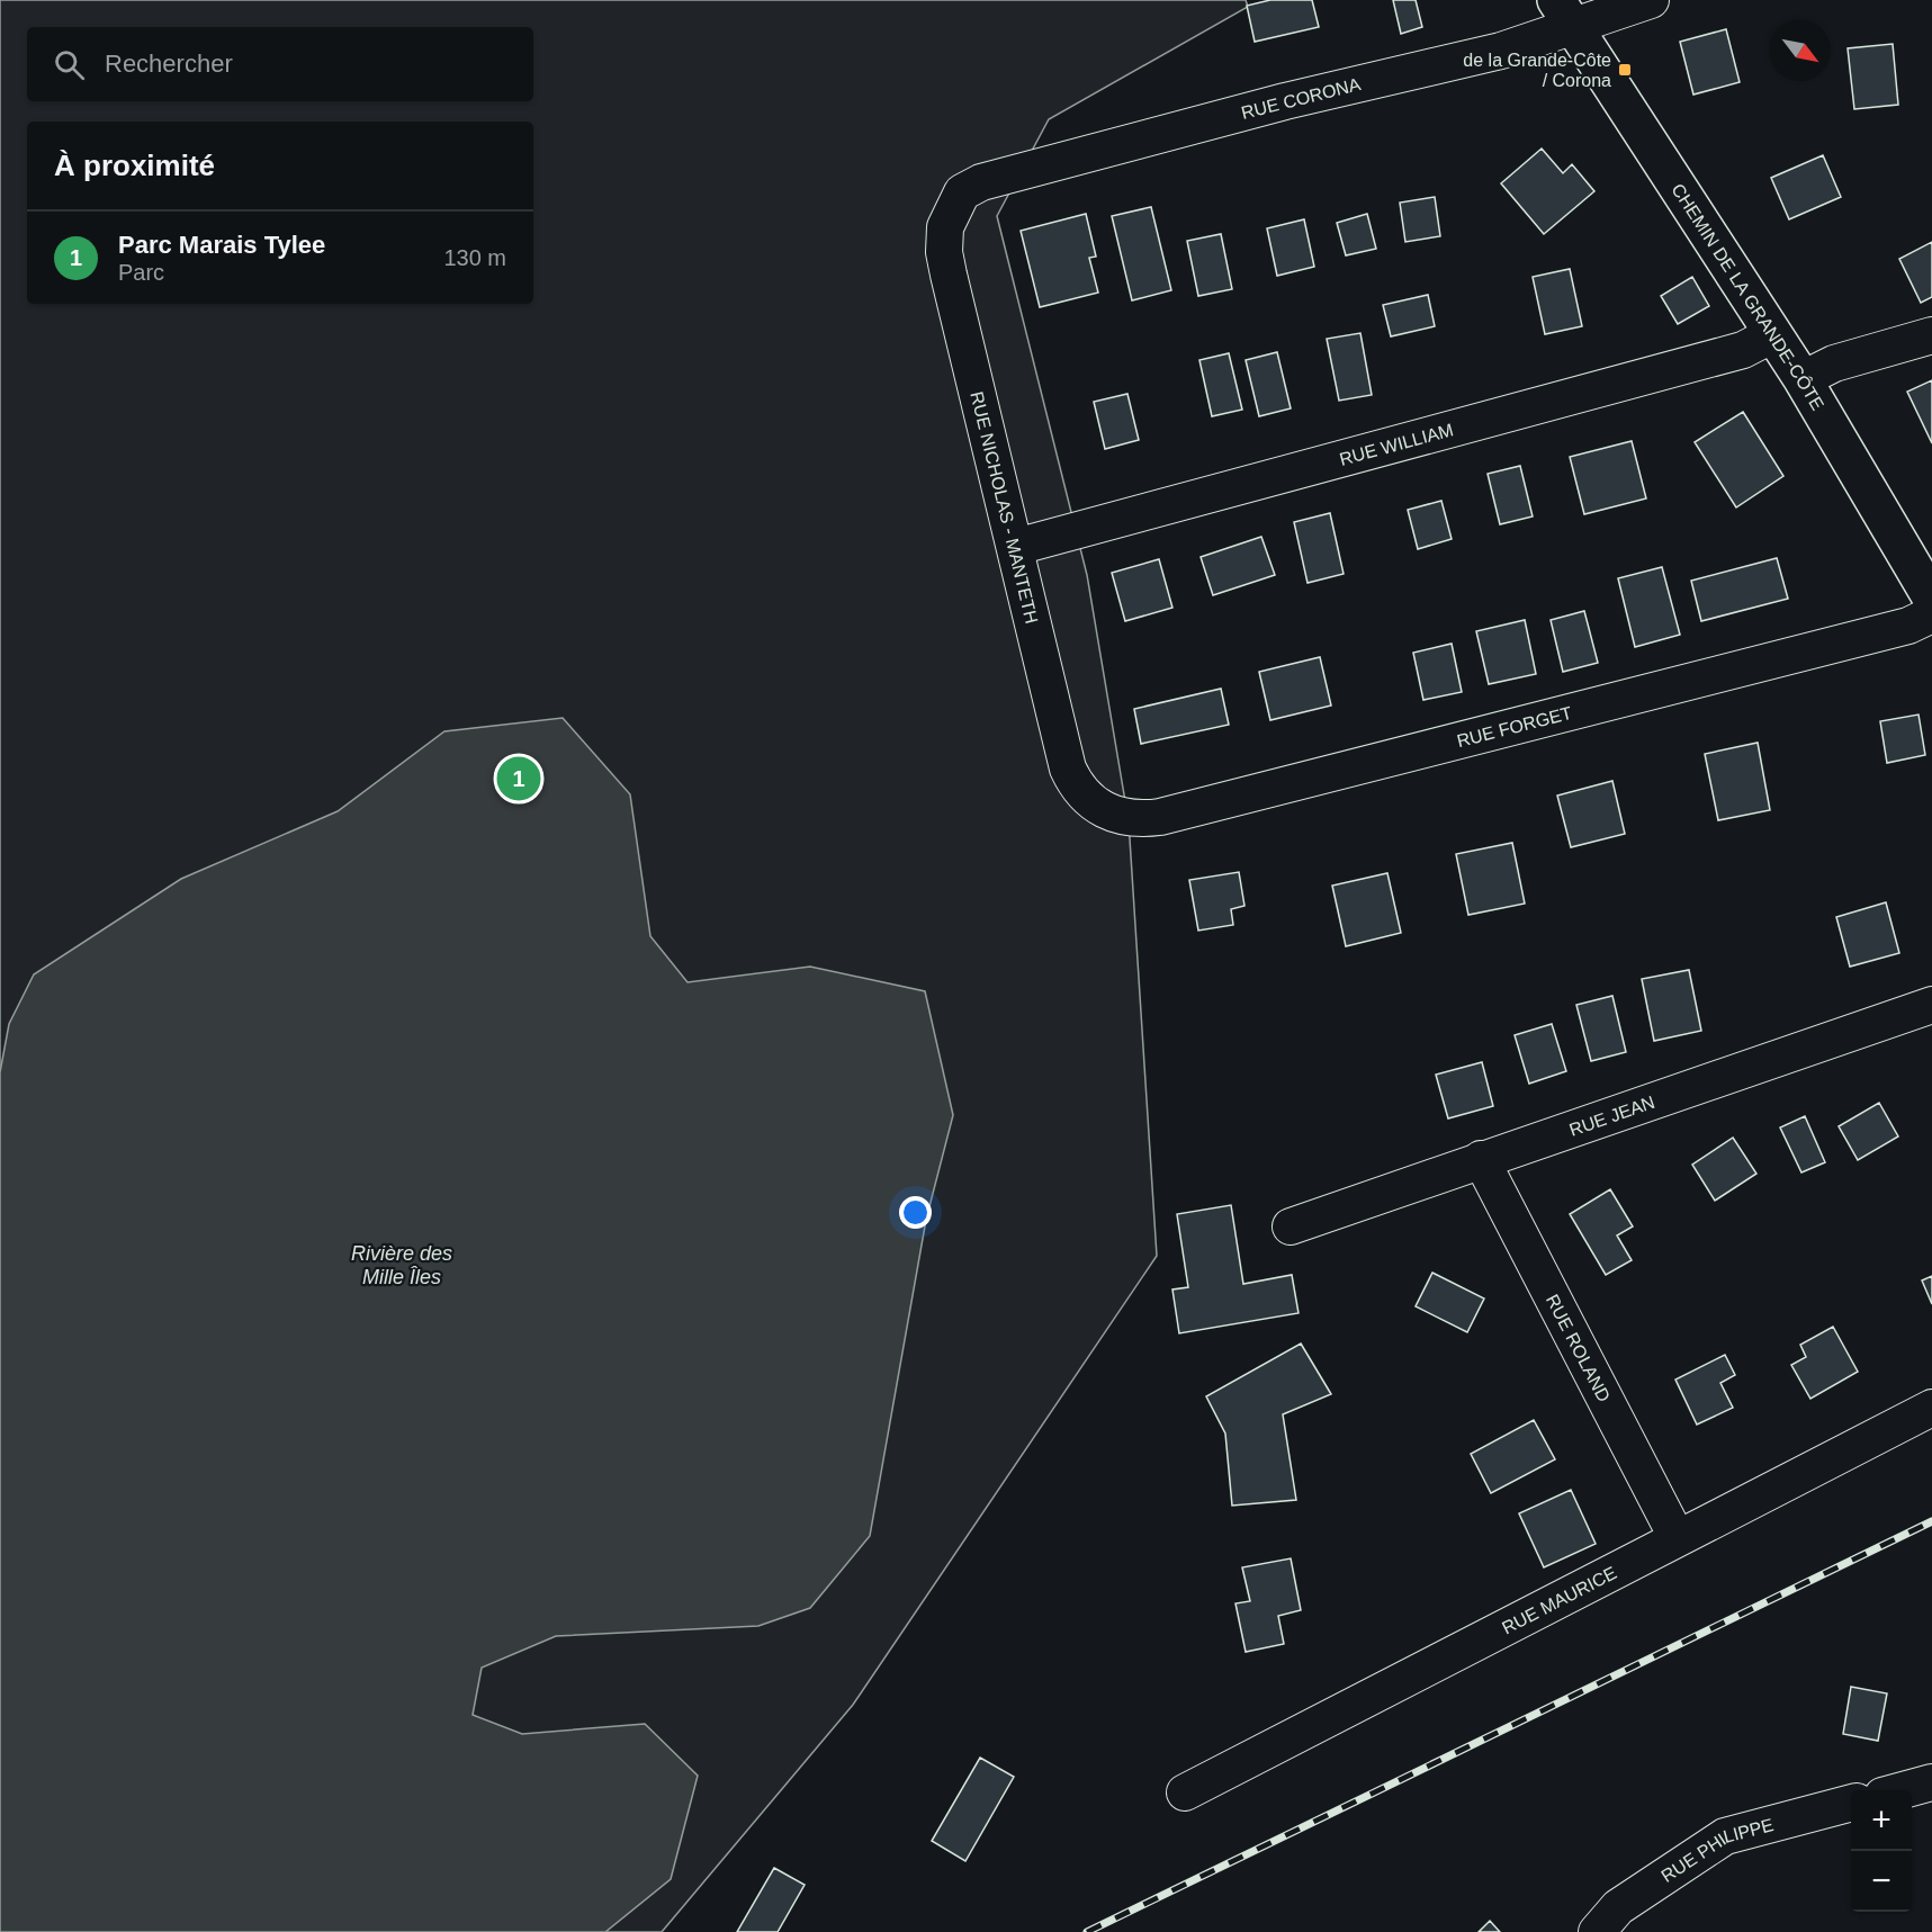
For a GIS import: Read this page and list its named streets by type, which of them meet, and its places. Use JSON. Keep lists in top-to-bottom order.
{
  "streets": {
    "main road": ["CHEMIN DE LA GRANDE-CÔTE"],
    "street": [
      "RUE CORONA",
      "RUE WILLIAM",
      "RUE NICHOLAS - MANTETH",
      "RUE FORGET",
      "RUE JEAN",
      "RUE ROLAND",
      "RUE MAURICE",
      "RUE PHILIPPE"
    ]
  },
  "crossings": [
    ["RUE CORONA", "CHEMIN DE LA GRANDE-CÔTE"],
    ["RUE CORONA", "RUE NICHOLAS - MANTETH"],
    ["CHEMIN DE LA GRANDE-CÔTE", "RUE WILLIAM"],
    ["RUE WILLIAM", "RUE NICHOLAS - MANTETH"],
    ["RUE NICHOLAS - MANTETH", "RUE FORGET"],
    ["RUE JEAN", "RUE ROLAND"],
    ["RUE ROLAND", "RUE MAURICE"]
  ],
  "water": ["Rivière des Mille Îles"],
  "places": {
    "transit": ["de la Grande-Côte / Corona"]
  },
  "north": "bottom right",
  "page": {
    "search": "Rechercher",
    "heading": "À proximité",
    "list": [
      {
        "mark": "1",
        "name": "Parc Marais Tylee",
        "note": "Parc",
        "value": "130 m"
      }
    ],
    "pins": "1",
    "map_buttons": ["+", "−"]
  }
}
